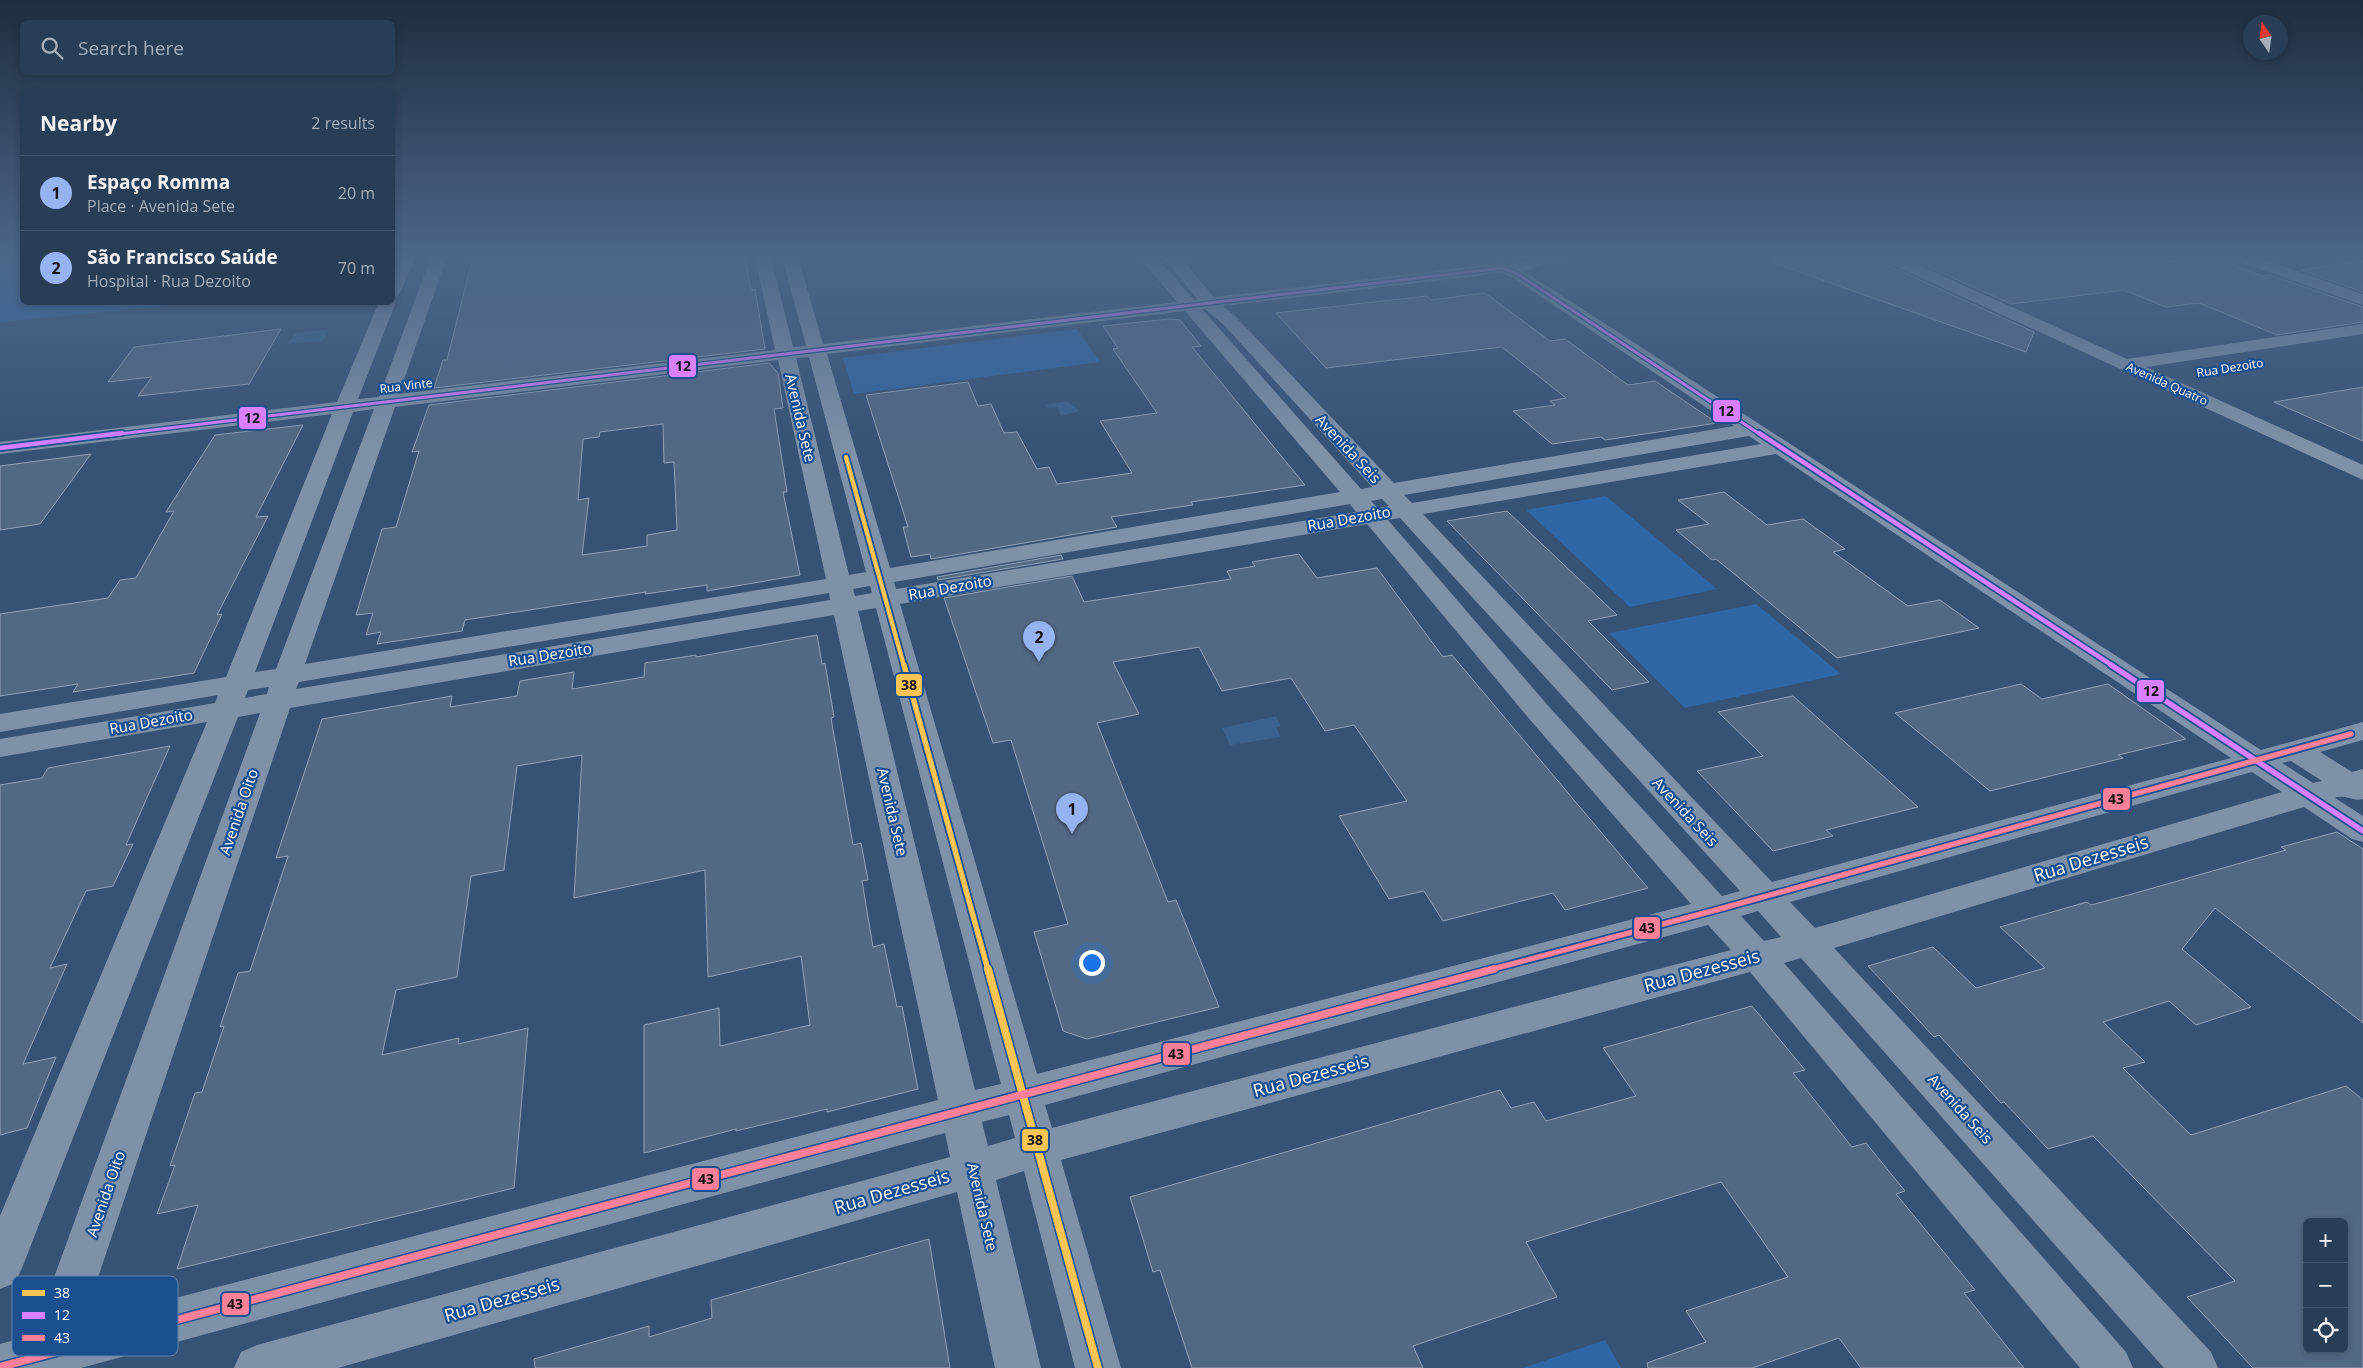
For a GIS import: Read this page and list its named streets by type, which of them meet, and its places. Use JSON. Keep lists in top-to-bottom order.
{
  "streets": {
    "street": [
      "Rua Dezoito",
      "Avenida Quatro",
      "Rua Vinte",
      "Avenida Sete",
      "Avenida Seis",
      "Avenida Oito",
      "Rua Dezesseis"
    ]
  },
  "crossings": [
    ["Rua Dezoito", "Avenida Quatro"],
    ["Rua Dezoito", "Avenida Sete"],
    ["Rua Dezoito", "Avenida Seis"],
    ["Rua Dezoito", "Avenida Oito"],
    ["Rua Vinte", "Avenida Sete"],
    ["Rua Vinte", "Avenida Oito"],
    ["Avenida Sete", "Rua Dezesseis"],
    ["Avenida Seis", "Rua Dezesseis"]
  ],
  "lines": ["transit line 12", "transit line 38", "transit line 43"],
  "legend": ["38", "12", "43"],
  "north": "top",
  "page": {
    "search": "Search here",
    "heading": ["Nearby", "2 results"],
    "list": [
      {
        "mark": "1",
        "name": "Espaço Romma",
        "note": "Place · Avenida Sete",
        "value": "20 m"
      },
      {
        "mark": "2",
        "name": "São Francisco Saúde",
        "note": "Hospital · Rua Dezoito",
        "value": "70 m"
      }
    ],
    "pins": ["2", "1"],
    "map_buttons": ["+", "−"]
  }
}
